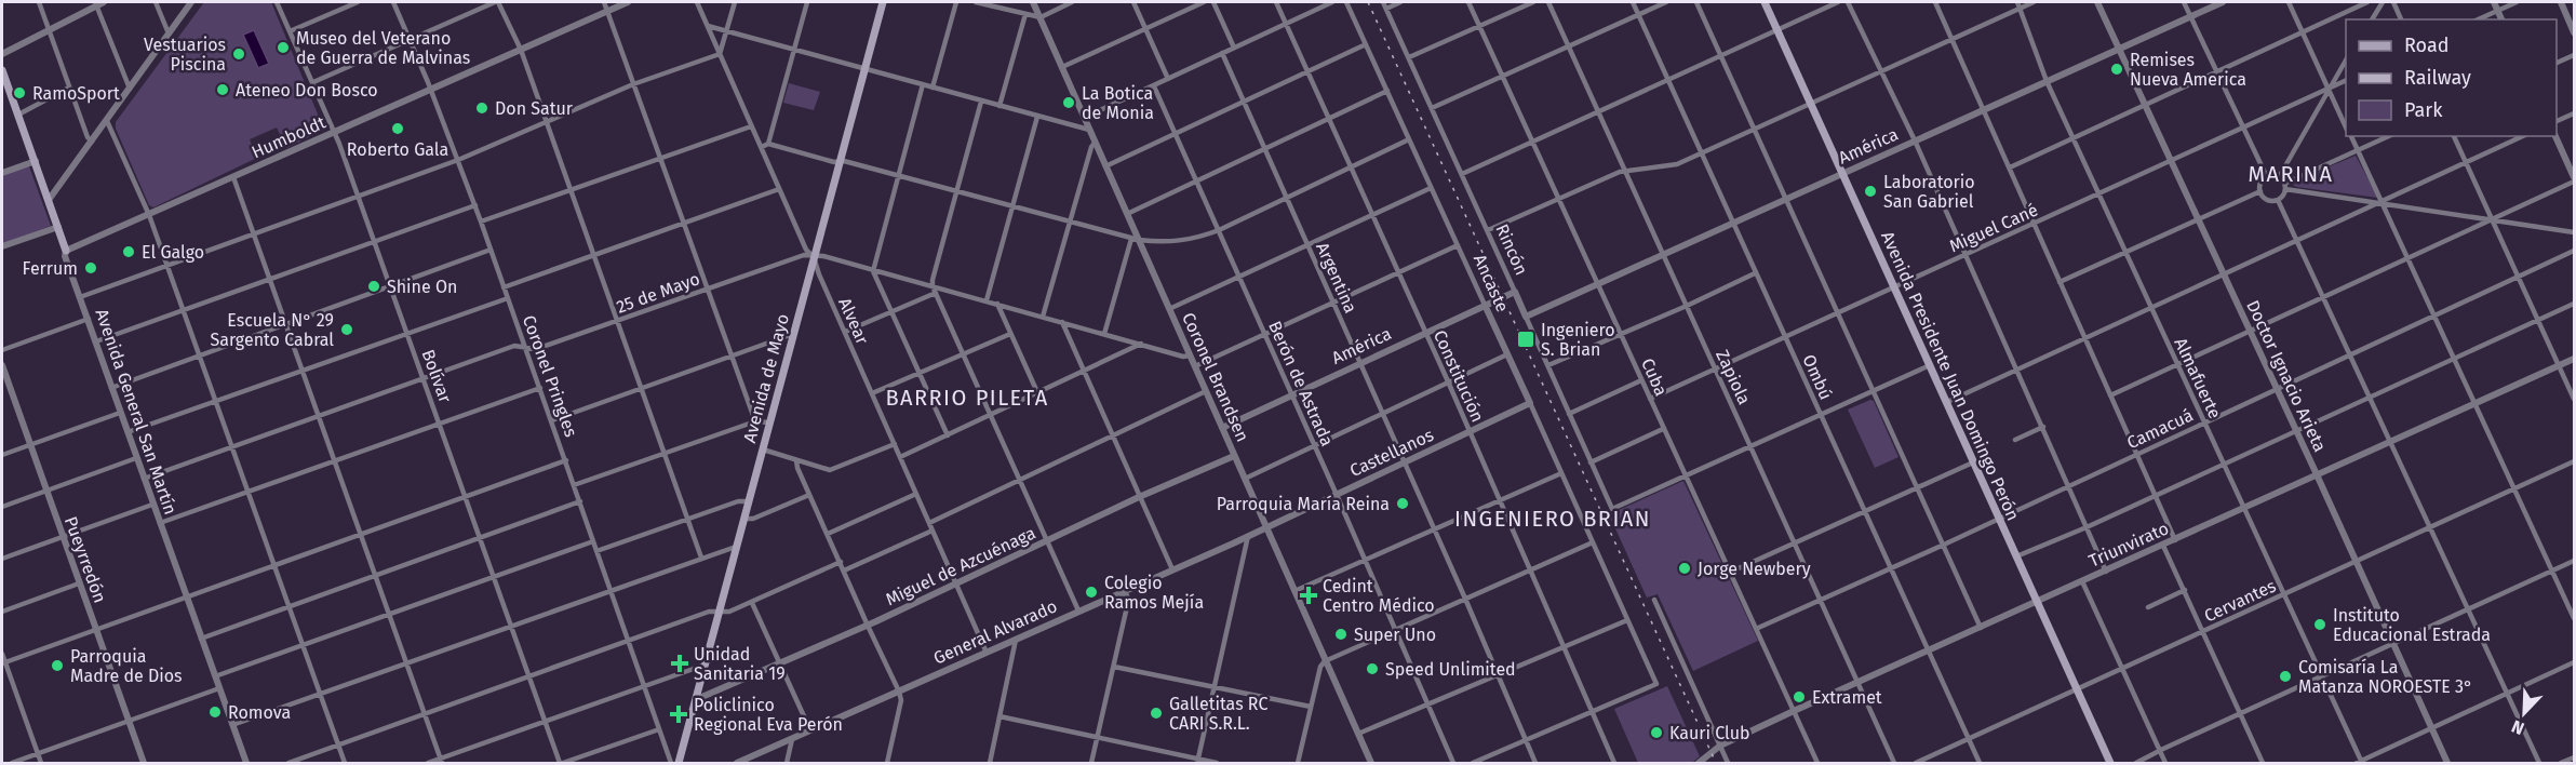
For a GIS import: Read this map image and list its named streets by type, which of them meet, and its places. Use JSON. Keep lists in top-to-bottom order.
{
  "streets": {
    "main road": ["Avenida Presidente Juan Domingo Perón", "Avenida de Mayo", "Avenida General San Martín"],
    "street": [
      "Humboldt",
      "América",
      "Miguel Cané",
      "Rincón",
      "Argentina",
      "Ancaste",
      "25 de Mayo",
      "Alvear",
      "Bolívar",
      "Coronel Pringles",
      "Constitución",
      "Doctor Ignacio Arieta",
      "Coronel Brandsen",
      "Cuba",
      "Zapiola",
      "Ombú",
      "Almafuerte",
      "Berón de Astrada",
      "Camacuá",
      "Castellanos",
      "Triunvirato",
      "Pueyrredón",
      "Miguel de Azcuénaga",
      "Cervantes",
      "General Alvarado"
    ]
  },
  "crossings": [
    ["Humboldt", "Bolívar"],
    ["Humboldt", "Coronel Pringles"],
    ["Humboldt", "Avenida General San Martín"],
    ["América", "Rincón"],
    ["América", "Argentina"],
    ["América", "Ancaste"],
    ["América", "Constitución"],
    ["América", "Avenida Presidente Juan Domingo Perón"],
    ["América", "Doctor Ignacio Arieta"],
    ["América", "Coronel Brandsen"],
    ["América", "Cuba"],
    ["América", "Zapiola"],
    ["América", "Ombú"],
    ["América", "Almafuerte"],
    ["América", "Berón de Astrada"],
    ["Miguel Cané", "Avenida Presidente Juan Domingo Perón"],
    ["Miguel Cané", "Doctor Ignacio Arieta"],
    ["Miguel Cané", "Cuba"],
    ["Miguel Cané", "Zapiola"],
    ["Miguel Cané", "Ombú"],
    ["Miguel Cané", "Almafuerte"],
    ["Rincón", "Cuba"],
    ["Argentina", "Castellanos"],
    ["Ancaste", "Constitución"],
    ["Ancaste", "Castellanos"],
    ["25 de Mayo", "Alvear"],
    ["25 de Mayo", "Bolívar"],
    ["25 de Mayo", "Coronel Pringles"],
    ["25 de Mayo", "Coronel Brandsen"],
    ["25 de Mayo", "Avenida de Mayo"],
    ["25 de Mayo", "Avenida General San Martín"],
    ["Alvear", "Avenida de Mayo"],
    ["Alvear", "Miguel de Azcuénaga"],
    ["Alvear", "General Alvarado"],
    ["Constitución", "Castellanos"],
    ["Avenida Presidente Juan Domingo Perón", "Camacuá"],
    ["Avenida Presidente Juan Domingo Perón", "Triunvirato"],
    ["Avenida Presidente Juan Domingo Perón", "Cervantes"],
    ["Doctor Ignacio Arieta", "Camacuá"],
    ["Doctor Ignacio Arieta", "Triunvirato"],
    ["Doctor Ignacio Arieta", "Cervantes"],
    ["Coronel Brandsen", "Castellanos"],
    ["Coronel Brandsen", "Miguel de Azcuénaga"],
    ["Coronel Brandsen", "General Alvarado"],
    ["Cuba", "Camacuá"],
    ["Cuba", "Triunvirato"],
    ["Zapiola", "Camacuá"],
    ["Zapiola", "Triunvirato"],
    ["Ombú", "Camacuá"],
    ["Ombú", "Triunvirato"],
    ["Ombú", "Cervantes"],
    ["Avenida de Mayo", "Miguel de Azcuénaga"],
    ["Almafuerte", "Camacuá"],
    ["Almafuerte", "Triunvirato"],
    ["Almafuerte", "Cervantes"],
    ["Berón de Astrada", "Castellanos"],
    ["Castellanos", "General Alvarado"]
  ],
  "districts": ["MARINA", "BARRIO PILETA", "INGENIERO BRIAN"],
  "places": {
    "other": [
      "Museo del Veterano de Guerra de Malvinas",
      "Vestuarios Piscina",
      "Remises Nueva America",
      "Ateneo Don Bosco",
      "RamoSport",
      "La Botica de Monia",
      "Don Satur",
      "Roberto Gala",
      "Laboratorio San Gabriel",
      "El Galgo",
      "Ferrum",
      "Shine On",
      "Escuela N° 29 Sargento Cabral",
      "Parroquia María Reina",
      "Jorge Newbery",
      "Colegio Ramos Mejía",
      "Instituto Educacional Estrada",
      "Super Uno",
      "Parroquia Madre de Dios",
      "Speed Unlimited",
      "Comisaría La Matanza NOROESTE 3°",
      "Extramet",
      "Romova",
      "Galletitas RC CARI S.R.L.",
      "Kauri Club"
    ],
    "transit": ["Ingeniero S. Brian"],
    "health": ["Cedint Centro Médico", "Unidad Sanitaria 19", "Policlinico Regional Eva Perón"]
  },
  "legend": ["Road", "Railway", "Park"],
  "north": "bottom left"
}
